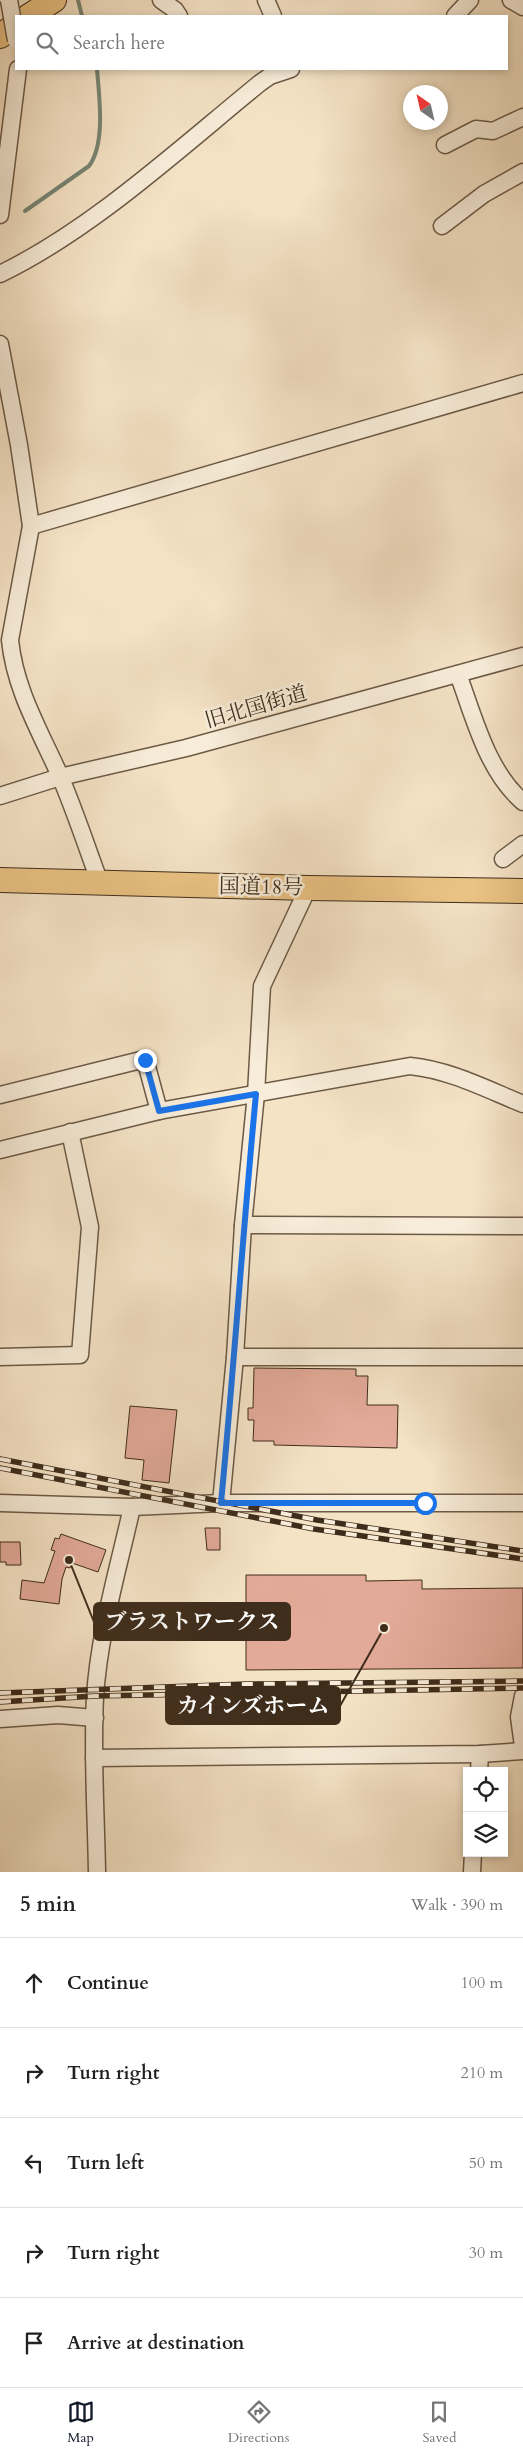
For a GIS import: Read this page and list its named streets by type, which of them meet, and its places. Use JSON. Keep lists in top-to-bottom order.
{
  "streets": {
    "highway": ["国道18号"],
    "street": ["旧北国街道"]
  },
  "places": ["ブラストワークス", "カインズホーム"],
  "north": "top left",
  "page": {
    "search": "Search here",
    "heading": ["5 min", "Walk · 390 m"],
    "list": [
      ["Continue", "100 m"],
      ["Turn right", "210 m"],
      ["Turn left", "50 m"],
      ["Turn right", "30 m"],
      "Arrive at destination"
    ],
    "nav": ["Map", "Directions", "Saved"]
  }
}
